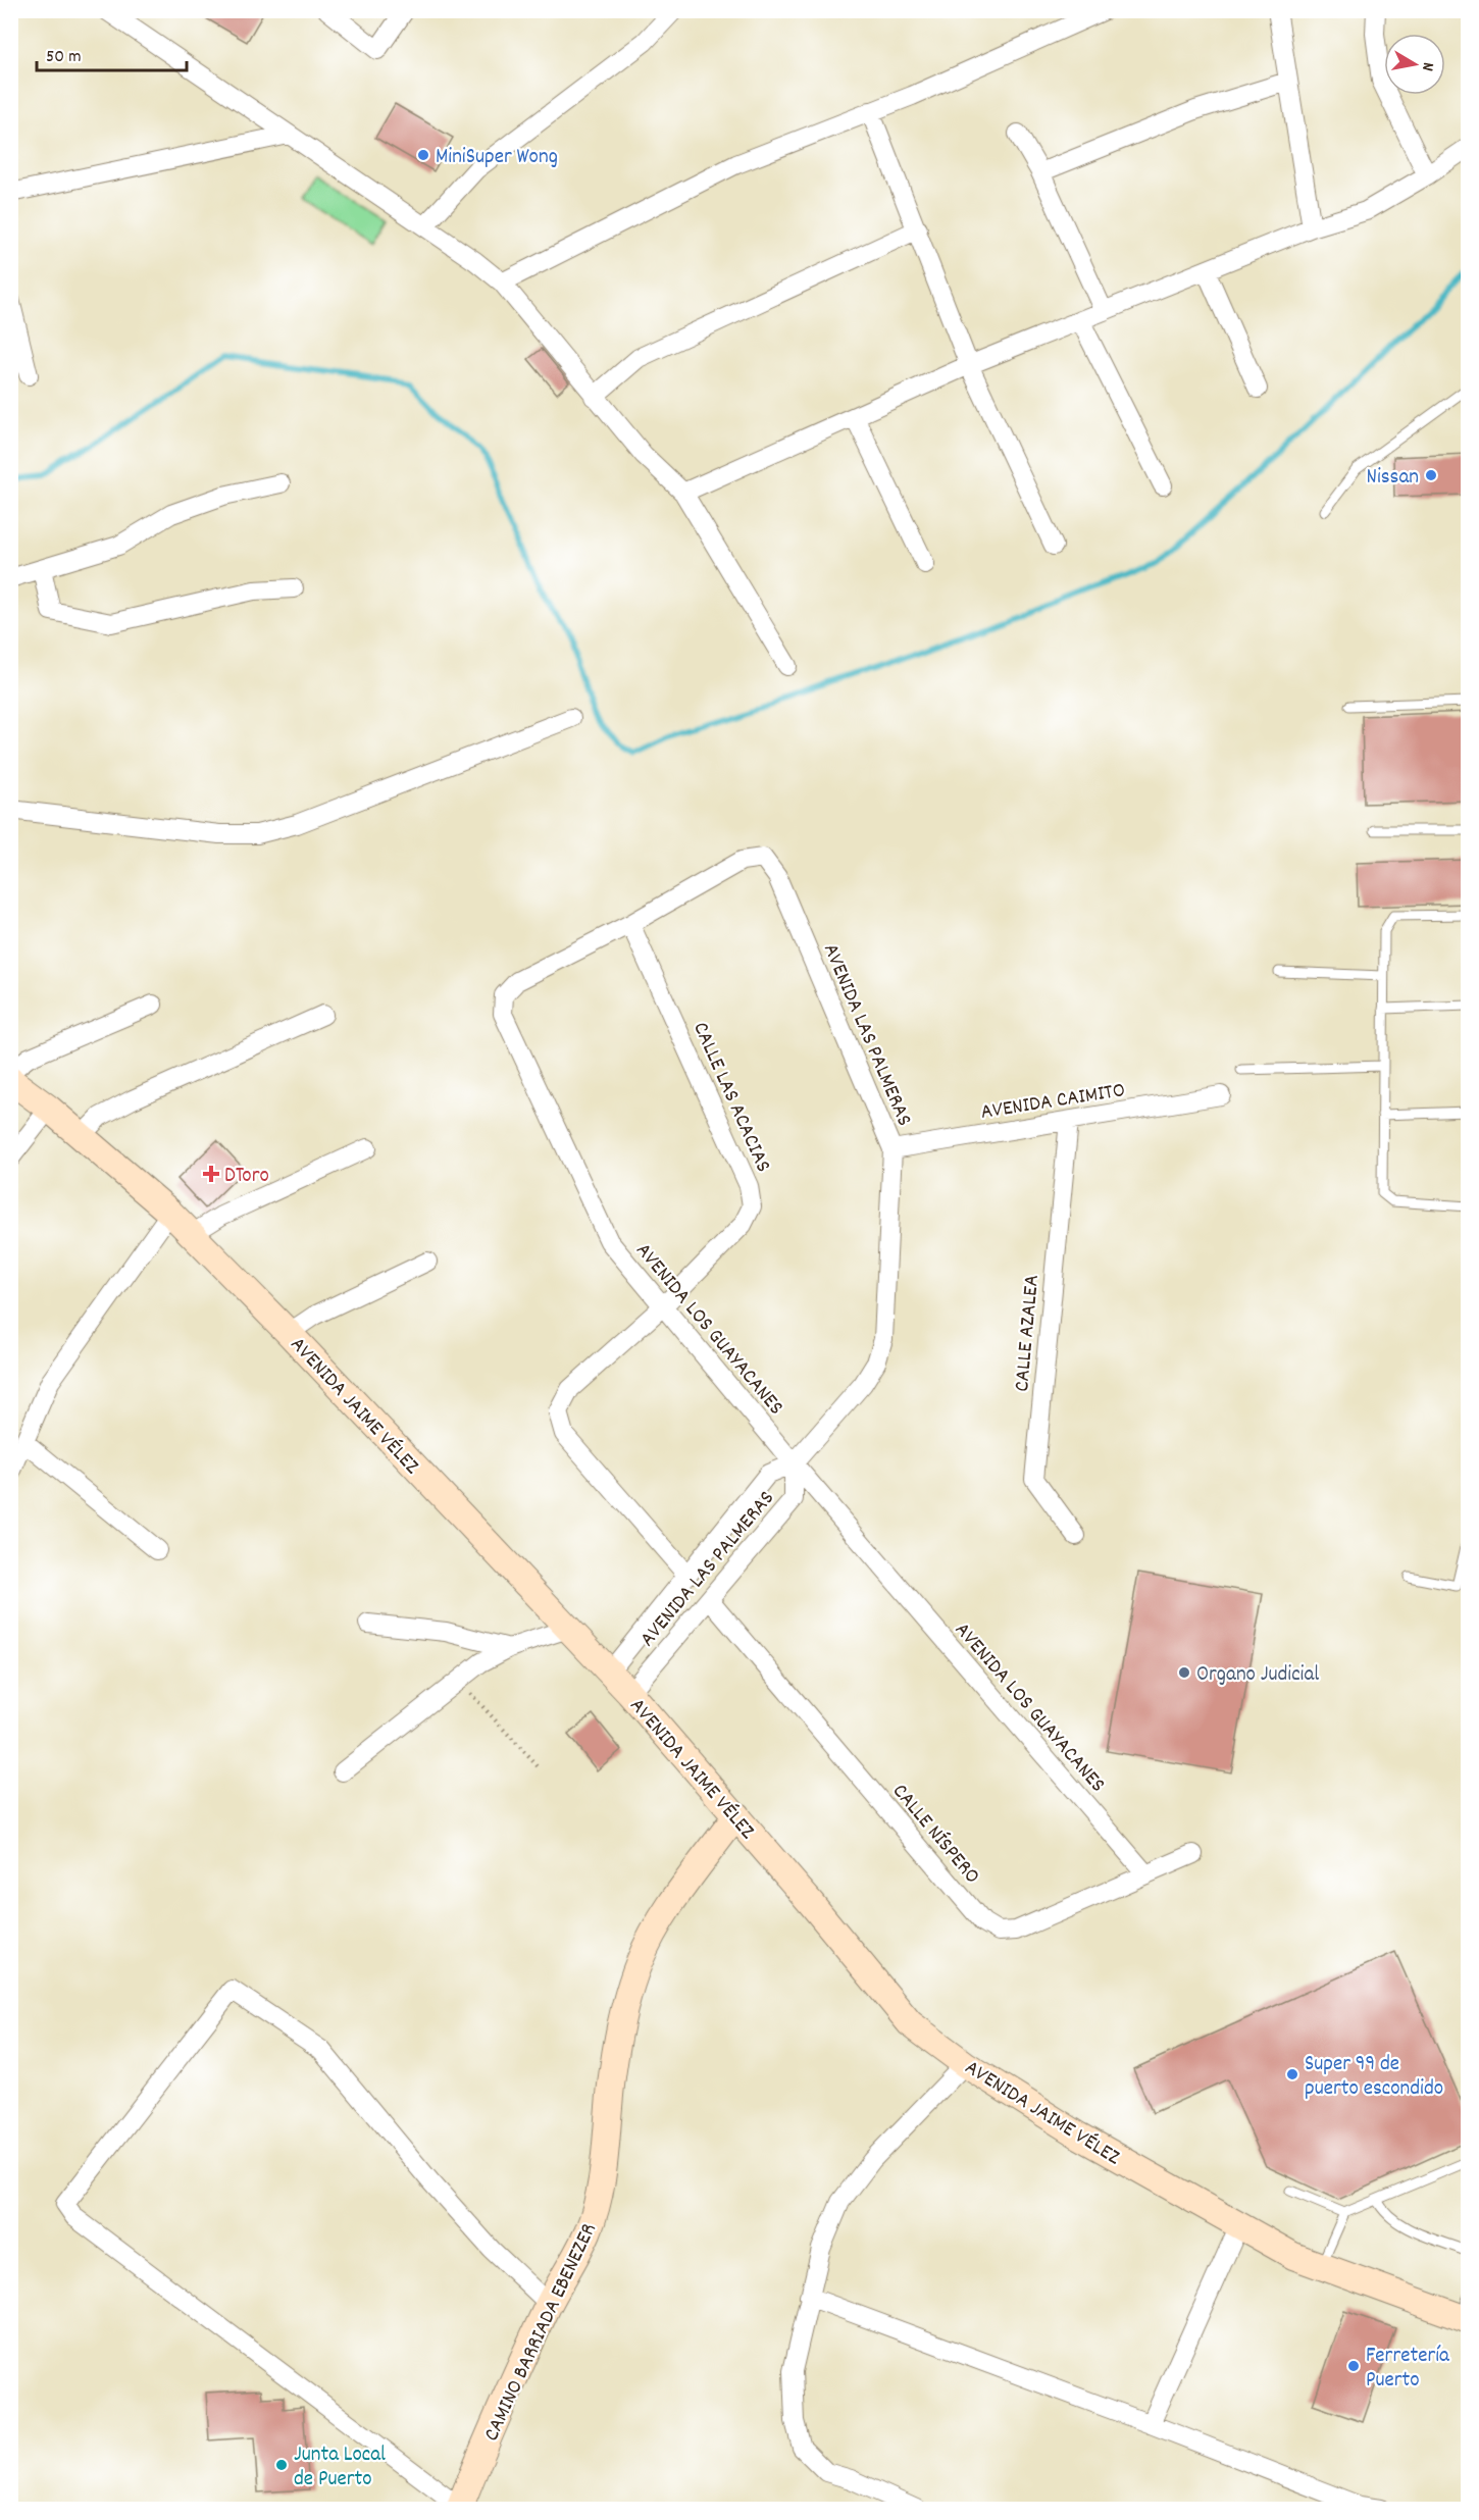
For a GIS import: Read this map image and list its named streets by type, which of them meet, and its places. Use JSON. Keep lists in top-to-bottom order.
{
  "streets": {
    "street": [
      "AVENIDA LAS PALMERAS",
      "CALLE LAS ACACIAS",
      "AVENIDA CAIMITO",
      "AVENIDA LOS GUAYACANES",
      "CALLE AZALEA",
      "AVENIDA JAIME VÉLEZ",
      "CALLE NÍSPERO",
      "CAMINO BARRIADA EBENEZER"
    ]
  },
  "crossings": [
    ["AVENIDA LAS PALMERAS", "CALLE LAS ACACIAS"],
    ["AVENIDA LAS PALMERAS", "AVENIDA CAIMITO"],
    ["AVENIDA LAS PALMERAS", "AVENIDA LOS GUAYACANES"],
    ["AVENIDA LAS PALMERAS", "AVENIDA JAIME VÉLEZ"],
    ["AVENIDA LAS PALMERAS", "CALLE NÍSPERO"],
    ["CALLE LAS ACACIAS", "AVENIDA LOS GUAYACANES"],
    ["AVENIDA CAIMITO", "CALLE AZALEA"],
    ["AVENIDA LOS GUAYACANES", "CALLE NÍSPERO"],
    ["AVENIDA JAIME VÉLEZ", "CAMINO BARRIADA EBENEZER"]
  ],
  "places": {
    "other": [
      "MiniSuper Wong",
      "Nissan",
      "Organo Judicial",
      "Super 99 de puerto escondido",
      "Ferretería Puerto",
      "Junta Local de Puerto"
    ],
    "health": ["DToro"]
  },
  "scale_bar": "50 m",
  "north": "right"
}
